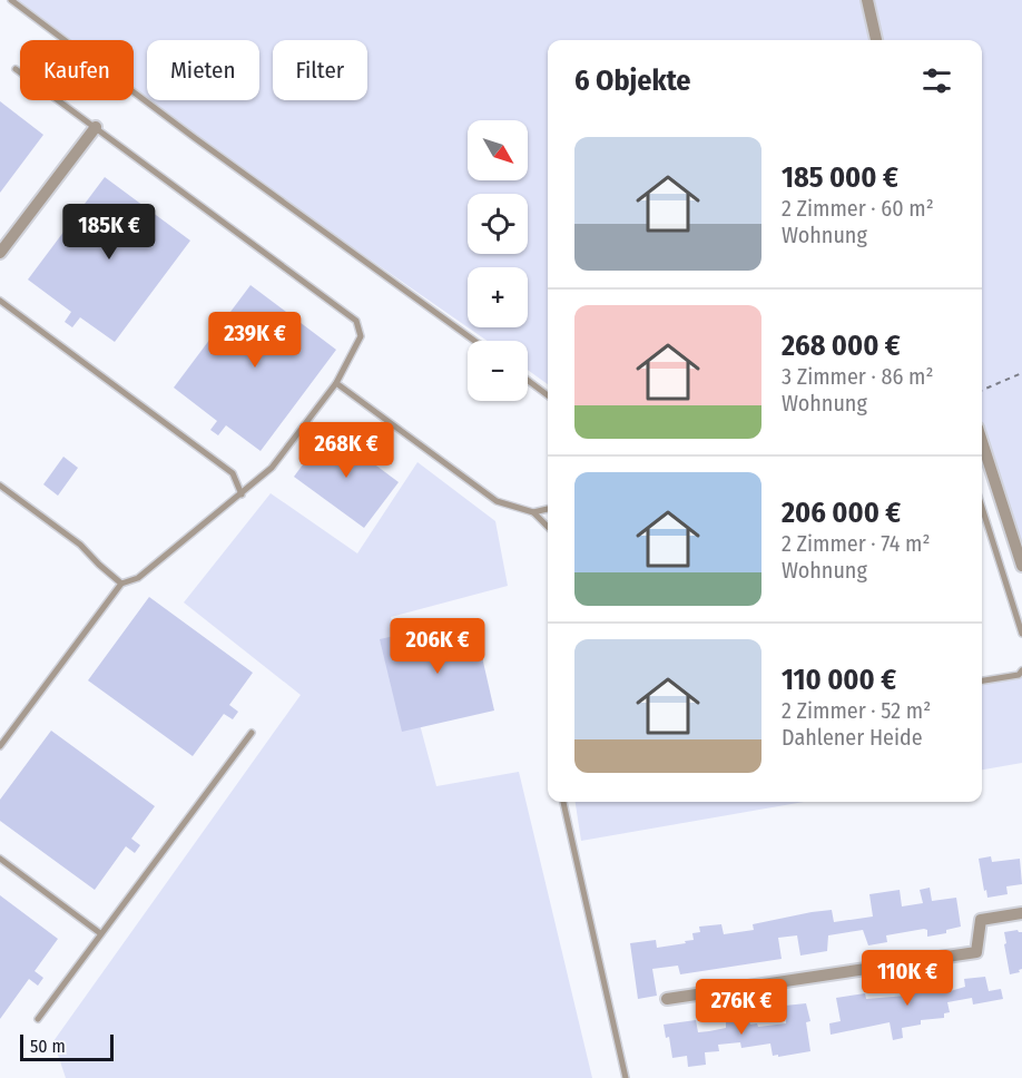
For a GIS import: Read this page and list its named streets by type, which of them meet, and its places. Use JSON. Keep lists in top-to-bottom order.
{
  "scale_bar": "50 m",
  "north": "bottom right",
  "page": {
    "chip": ["Kaufen", "Mieten", "Filter"],
    "heading": "6 Objekte",
    "map_buttons": ["+", "−"],
    "list": [
      {
        "name": "185 000 €",
        "note": "2 Zimmer · 60 m² · Wohnung"
      },
      {
        "name": "268 000 €",
        "note": "3 Zimmer · 86 m² · Wohnung"
      },
      {
        "name": "206 000 €",
        "note": "2 Zimmer · 74 m² · Wohnung"
      },
      {
        "name": "110 000 €",
        "note": "2 Zimmer · 52 m² · Dahlener Heide"
      }
    ],
    "price": [
      "185K €",
      "239K €",
      "268K €",
      "206K €",
      "110K €",
      "276K €"
    ],
    "scale": "50 m"
  }
}
